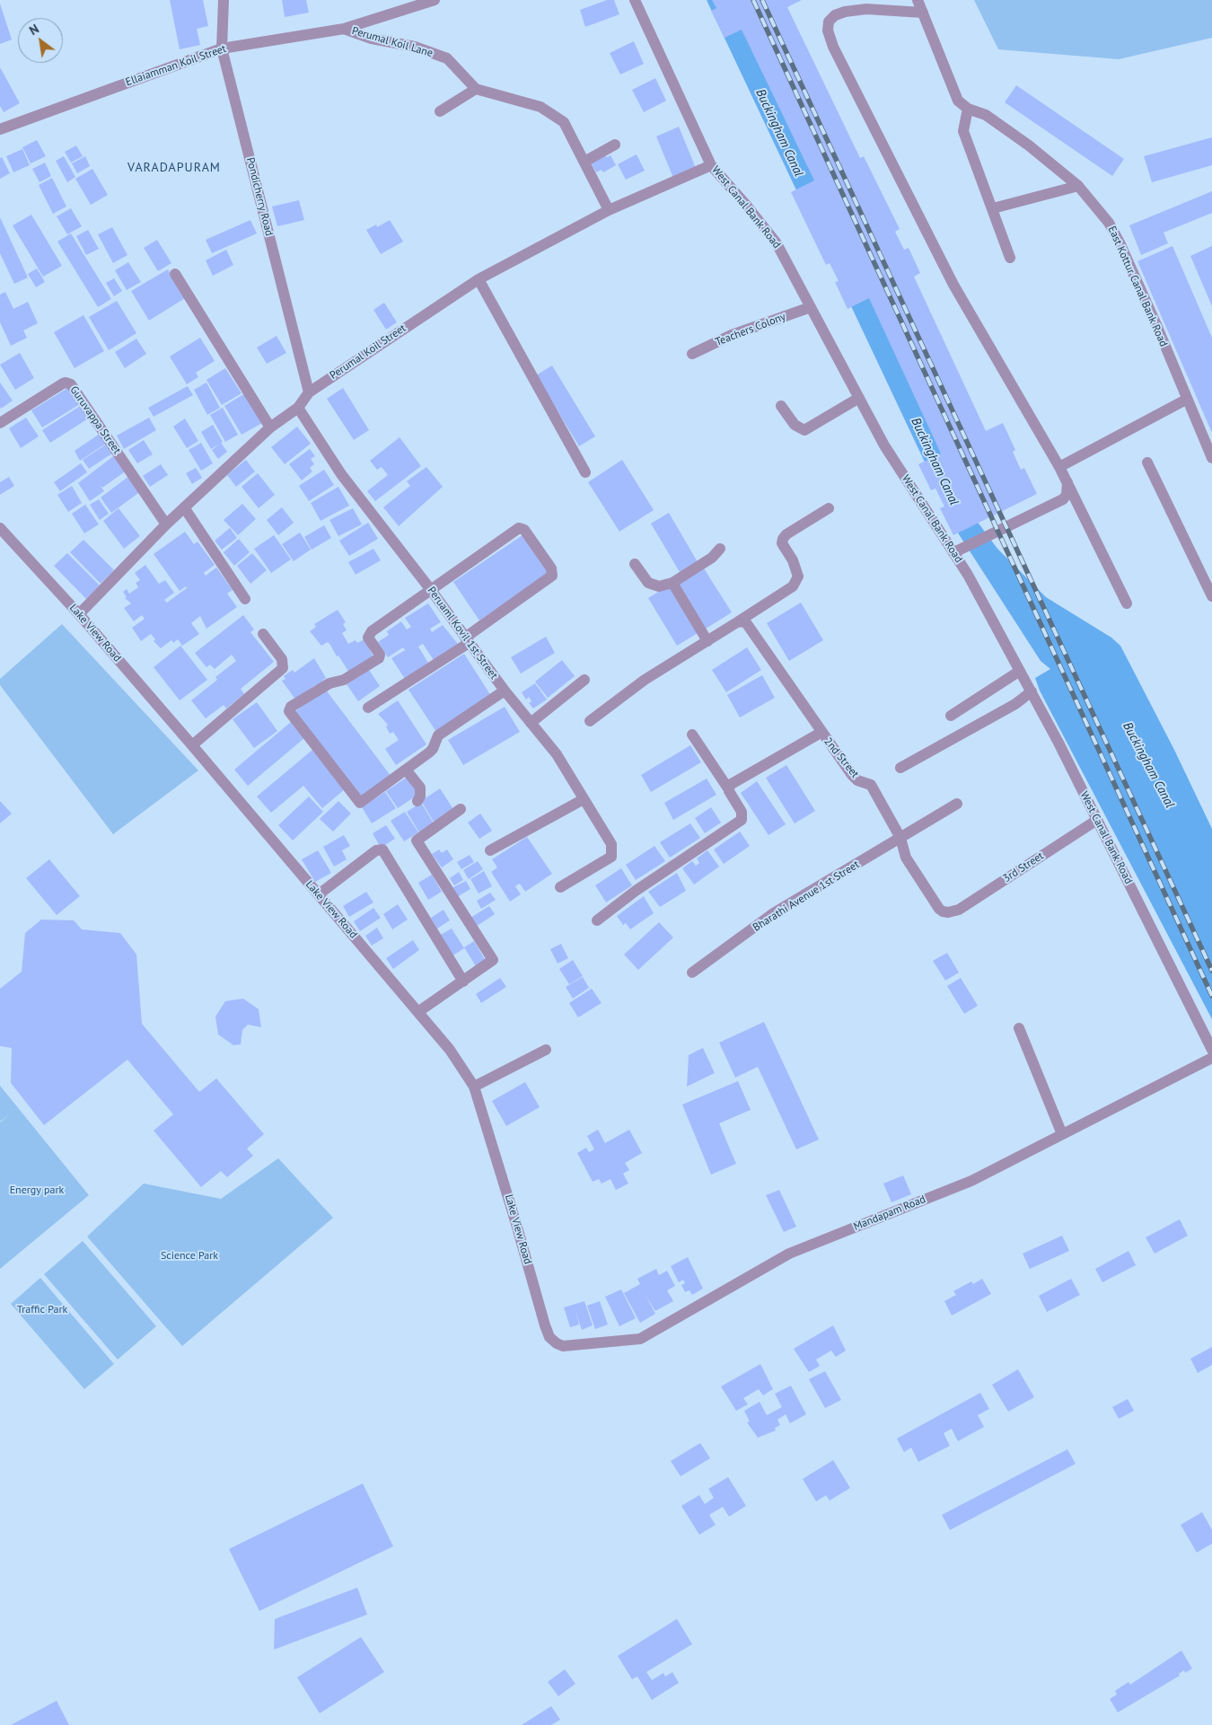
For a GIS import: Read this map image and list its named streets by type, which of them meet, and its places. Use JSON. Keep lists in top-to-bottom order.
{
  "streets": {
    "street": [
      "Perumal Koil Lane",
      "Ellaiamman Koil Street",
      "Pondicherry Road",
      "West Canal Bank Road",
      "East Kottur Canal Bank Road",
      "Teachers Colony",
      "Perumal Koil Street",
      "Guruvappa Street",
      "Lake View Road",
      "Peruaml Kovil 1st Street",
      "2nd Street",
      "3rd Street",
      "Bharathi Avenue 1st Street",
      "Mandapam Road"
    ]
  },
  "crossings": [
    ["Perumal Koil Lane", "Ellaiamman Koil Street"],
    ["Ellaiamman Koil Street", "Pondicherry Road"],
    ["Pondicherry Road", "Perumal Koil Street"],
    ["West Canal Bank Road", "Teachers Colony"],
    ["West Canal Bank Road", "Perumal Koil Street"],
    ["West Canal Bank Road", "3rd Street"],
    ["Perumal Koil Street", "Guruvappa Street"],
    ["Perumal Koil Street", "Lake View Road"],
    ["Perumal Koil Street", "Peruaml Kovil 1st Street"],
    ["Lake View Road", "Mandapam Road"],
    ["2nd Street", "3rd Street"],
    ["2nd Street", "Bharathi Avenue 1st Street"]
  ],
  "districts": ["VARADAPURAM"],
  "water": ["Buckingham Canal"],
  "parks": ["Energy park", "Science Park", "Traffic Park"],
  "north": "top left"
}
